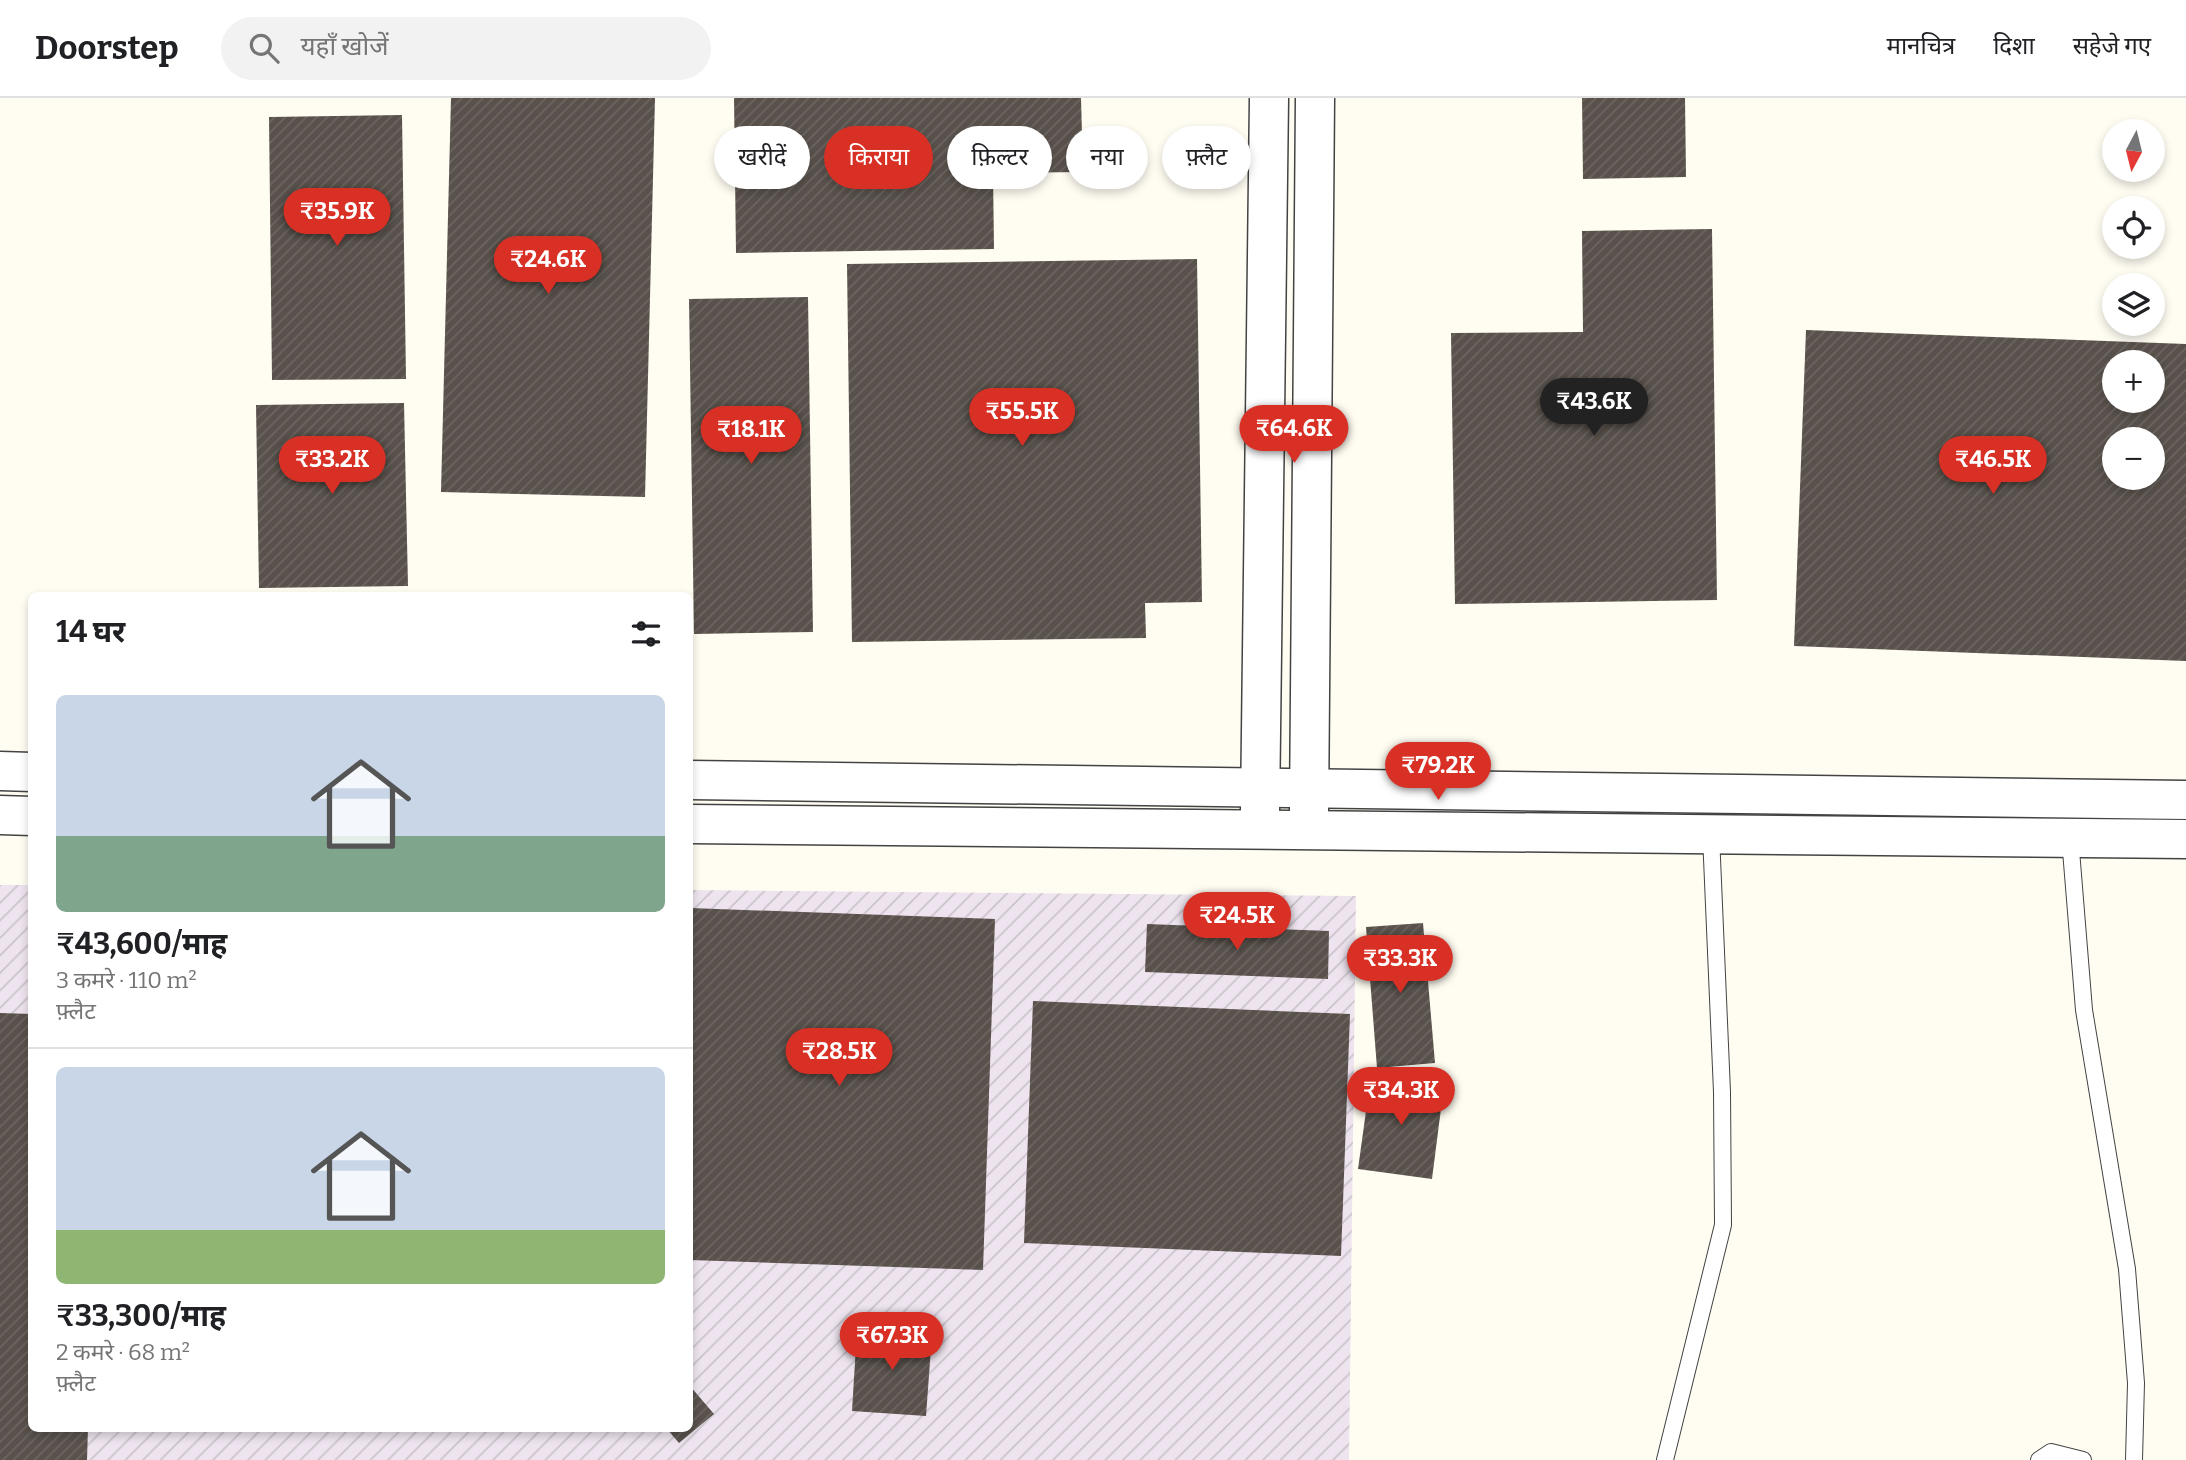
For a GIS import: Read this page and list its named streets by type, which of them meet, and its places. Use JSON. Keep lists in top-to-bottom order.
{
  "north": "bottom",
  "page": {
    "header": "Doorstep",
    "search": "यहाँ खोजें",
    "nav": ["मानचित्र", "दिशा", "सहेजे गए"],
    "map_buttons": ["+", "−"],
    "chip": [
      "खरीदें",
      "किराया",
      "फ़िल्टर",
      "नया",
      "फ़्लैट"
    ],
    "price": [
      "₹35.9K",
      "₹24.6K",
      "₹43.6K",
      "₹55.5K",
      "₹64.6K",
      "₹18.1K",
      "₹33.2K",
      "₹46.5K",
      "₹79.2K",
      "₹24.5K",
      "₹33.3K",
      "₹28.5K",
      "₹34.3K",
      "₹67.3K"
    ],
    "heading": "14 घर",
    "list": [
      {
        "name": "₹43,600/माह",
        "note": "3 कमरे · 110 m² · फ़्लैट"
      },
      {
        "name": "₹33,300/माह",
        "note": "2 कमरे · 68 m² · फ़्लैट"
      }
    ]
  }
}
